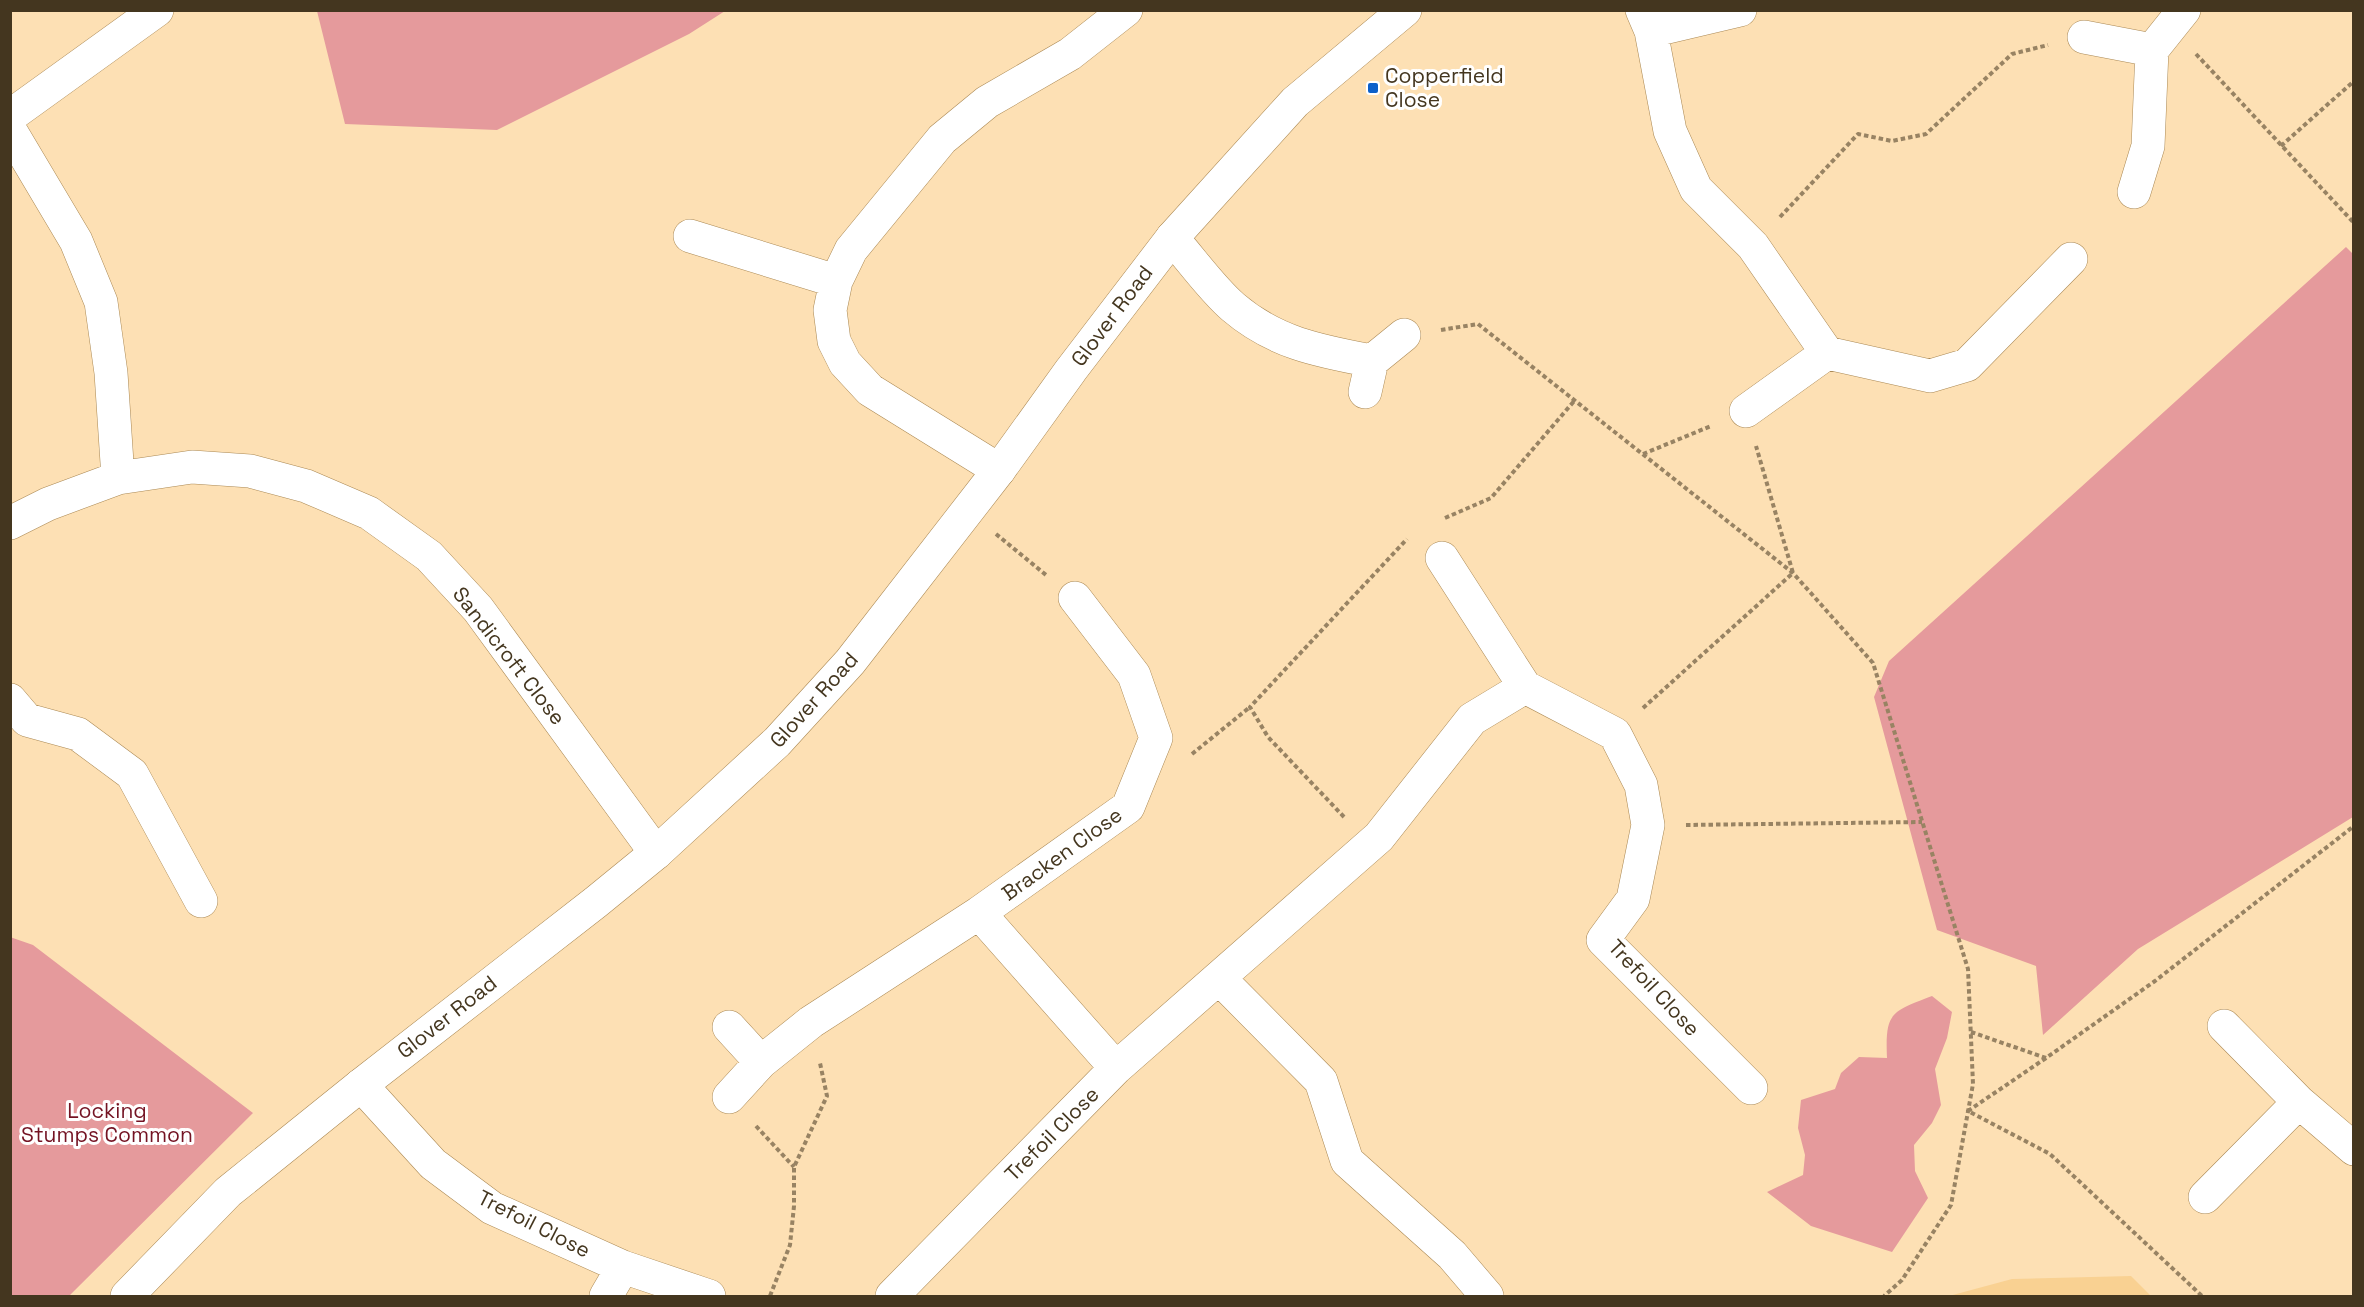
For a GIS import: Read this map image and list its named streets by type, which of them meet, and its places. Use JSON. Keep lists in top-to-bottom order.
{
  "streets": {
    "street": [
      "Glover Road",
      "Sandicroft Close",
      "Bracken Close",
      "Trefoil Close"
    ]
  },
  "crossings": [
    ["Glover Road", "Sandicroft Close"],
    ["Glover Road", "Trefoil Close"],
    ["Bracken Close", "Trefoil Close"]
  ],
  "parks": ["Locking Stumps Common"],
  "places": {
    "transit": ["Copperfield Close"]
  }
}
